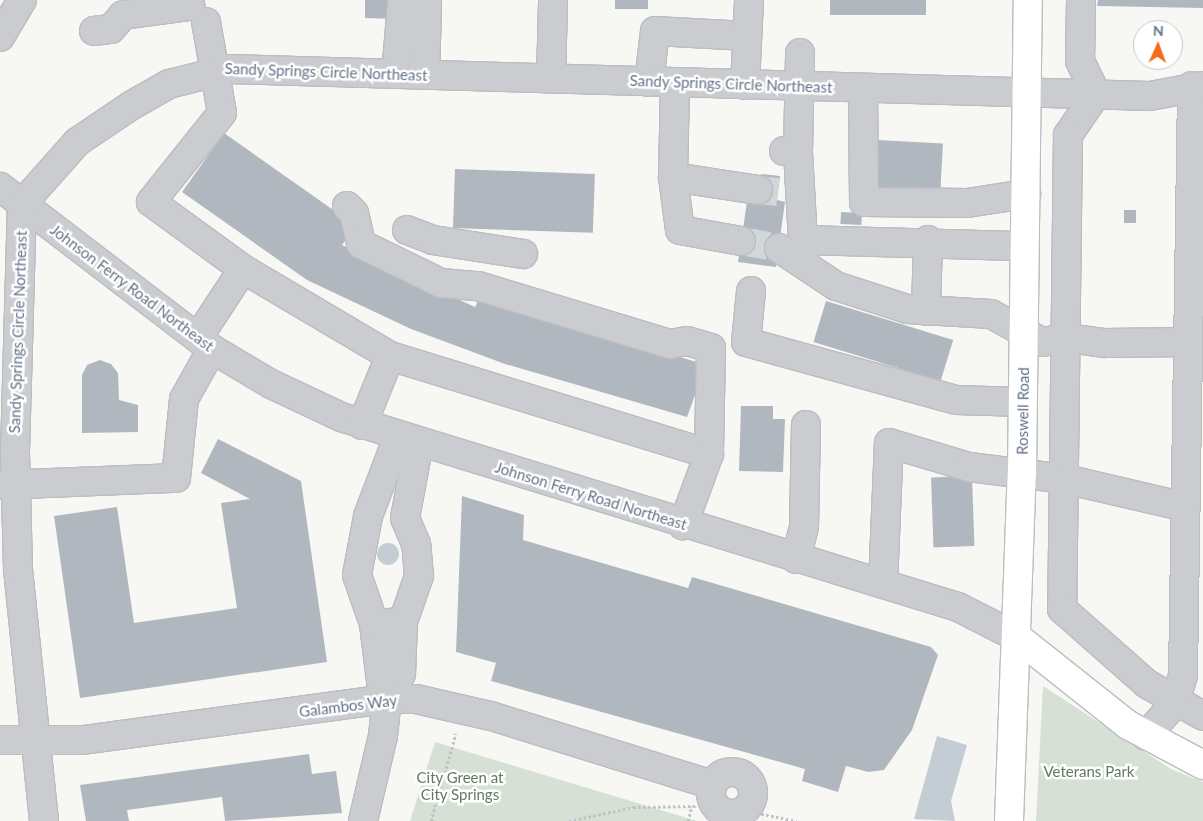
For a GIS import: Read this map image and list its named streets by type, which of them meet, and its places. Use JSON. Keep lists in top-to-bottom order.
{
  "streets": {
    "main road": ["Johnson Ferry Road Northeast", "Roswell Road"],
    "street": ["Sandy Springs Circle Northeast", "Galambos Way"]
  },
  "crossings": [
    ["Sandy Springs Circle Northeast", "Johnson Ferry Road Northeast"],
    ["Sandy Springs Circle Northeast", "Roswell Road"],
    ["Sandy Springs Circle Northeast", "Galambos Way"],
    ["Johnson Ferry Road Northeast", "Roswell Road"]
  ],
  "parks": ["Veterans Park", "City Green at City Springs"],
  "north": "top"
}
